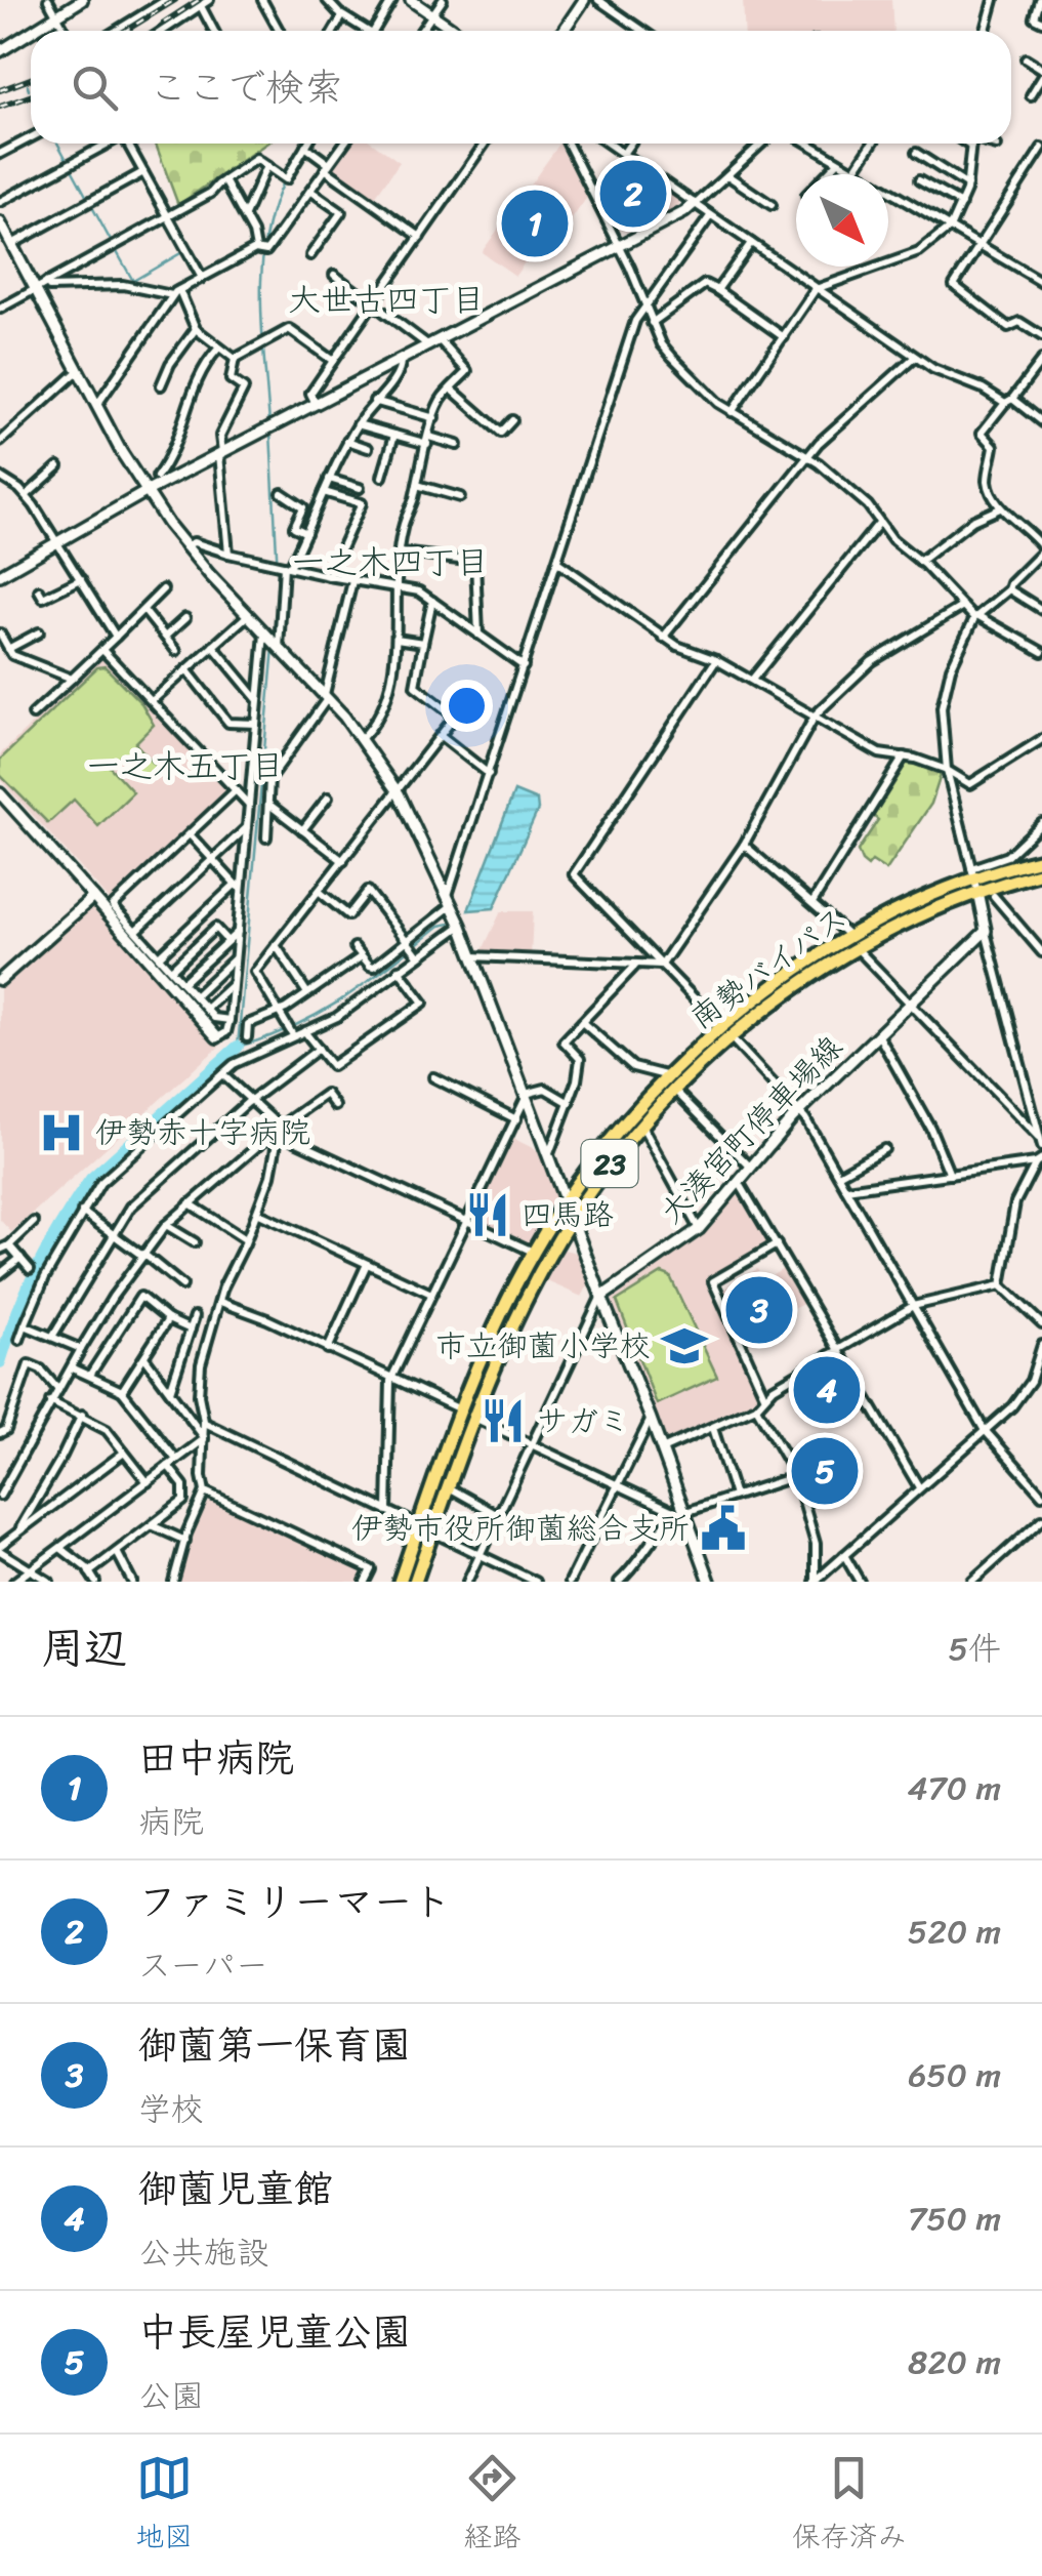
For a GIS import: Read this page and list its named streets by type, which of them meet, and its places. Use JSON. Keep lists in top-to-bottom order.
{
  "streets": {
    "highway": ["南勢バイパス", "23"],
    "street": ["大湊宮町停車場線"]
  },
  "districts": ["大世古四丁目", "一之木四丁目", "一之木五丁目"],
  "places": {
    "hospital": ["伊勢赤十字病院"],
    "restaurant": ["四馬路", "サガミ"],
    "school or university": ["市立御薗小学校"],
    "public building": ["伊勢市役所御薗総合支所"]
  },
  "north": "bottom right",
  "page": {
    "search": "ここで検索",
    "pins": [
      "2",
      "1",
      "3",
      "4",
      "5"
    ],
    "heading": ["周辺", "5件"],
    "list": [
      {
        "mark": "1",
        "name": "田中病院",
        "note": "病院",
        "value": "470 m"
      },
      {
        "mark": "2",
        "name": "ファミリーマート",
        "note": "スーパー",
        "value": "520 m"
      },
      {
        "mark": "3",
        "name": "御薗第一保育園",
        "note": "学校",
        "value": "650 m"
      },
      {
        "mark": "4",
        "name": "御薗児童館",
        "note": "公共施設",
        "value": "750 m"
      },
      {
        "mark": "5",
        "name": "中長屋児童公園",
        "note": "公園",
        "value": "820 m"
      }
    ],
    "nav": ["地図", "経路", "保存済み"]
  }
}
